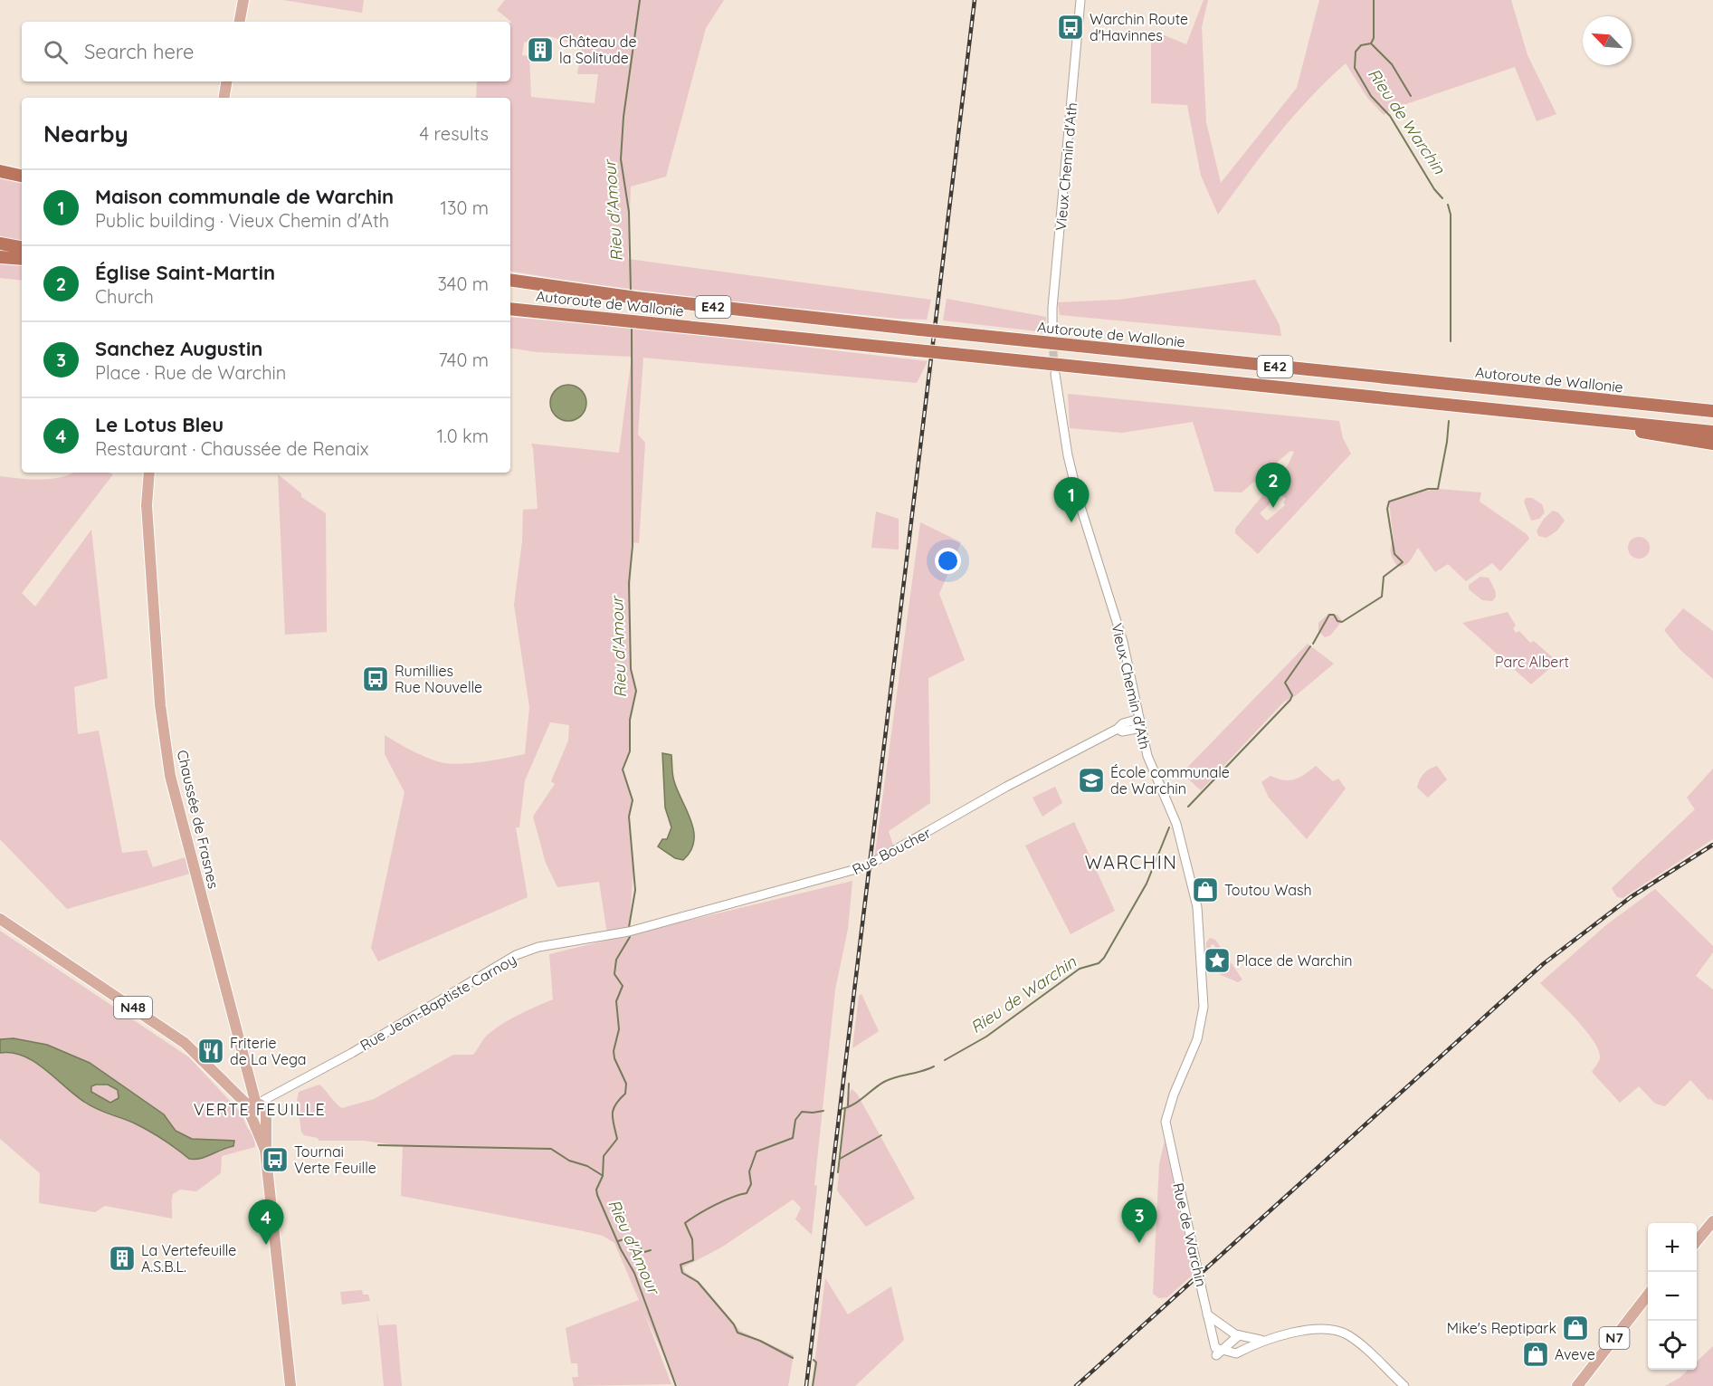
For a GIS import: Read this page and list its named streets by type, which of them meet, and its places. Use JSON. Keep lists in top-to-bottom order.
{
  "streets": {
    "highway": ["Autoroute de Wallonie", "E42"],
    "main road": ["Chaussée de Frasnes", "N48", "N7"],
    "street": [
      "Vieux Chemin d'Ath",
      "Rue Boucher",
      "Rue Jean-Baptiste Carnoy",
      "Rue de Warchin"
    ]
  },
  "crossings": [
    ["Vieux Chemin d'Ath", "Rue Boucher"],
    ["Vieux Chemin d'Ath", "Rue de Warchin"],
    ["Chaussée de Frasnes", "Rue Jean-Baptiste Carnoy"],
    ["Chaussée de Frasnes", "N48"],
    ["Rue Boucher", "Rue Jean-Baptiste Carnoy"],
    ["Rue Jean-Baptiste Carnoy", "N48"]
  ],
  "districts": ["WARCHIN", "VERTE FEUILLE"],
  "water": ["Rieu de Warchin", "Rieu d'Amour"],
  "parks": ["Parc Albert"],
  "places": {
    "bus stop": ["Warchin Route d'Havinnes", "Rumillies Rue Nouvelle", "Tournai Verte Feuille"],
    "building": ["Château de la Solitude", "La Vertefeuille A.S.B.L."],
    "school or university": ["École communale de Warchin"],
    "shop": ["Toutou Wash", "Mike's Reptipark", "Aveve"],
    "place": ["Place de Warchin"],
    "restaurant": ["Friterie de La Vega"]
  },
  "north": "top left",
  "page": {
    "search": "Search here",
    "heading": ["Nearby", "4 results"],
    "list": [
      {
        "mark": "1",
        "name": "Maison communale de Warchin",
        "note": "Public building · Vieux Chemin d'Ath",
        "value": "130 m"
      },
      {
        "mark": "2",
        "name": "Église Saint-Martin",
        "note": "Church",
        "value": "340 m"
      },
      {
        "mark": "3",
        "name": "Sanchez Augustin",
        "note": "Place · Rue de Warchin",
        "value": "740 m"
      },
      {
        "mark": "4",
        "name": "Le Lotus Bleu",
        "note": "Restaurant · Chaussée de Renaix",
        "value": "1.0 km"
      }
    ],
    "pins": [
      "2",
      "1",
      "3",
      "4"
    ],
    "map_buttons": ["+", "−"]
  }
}
